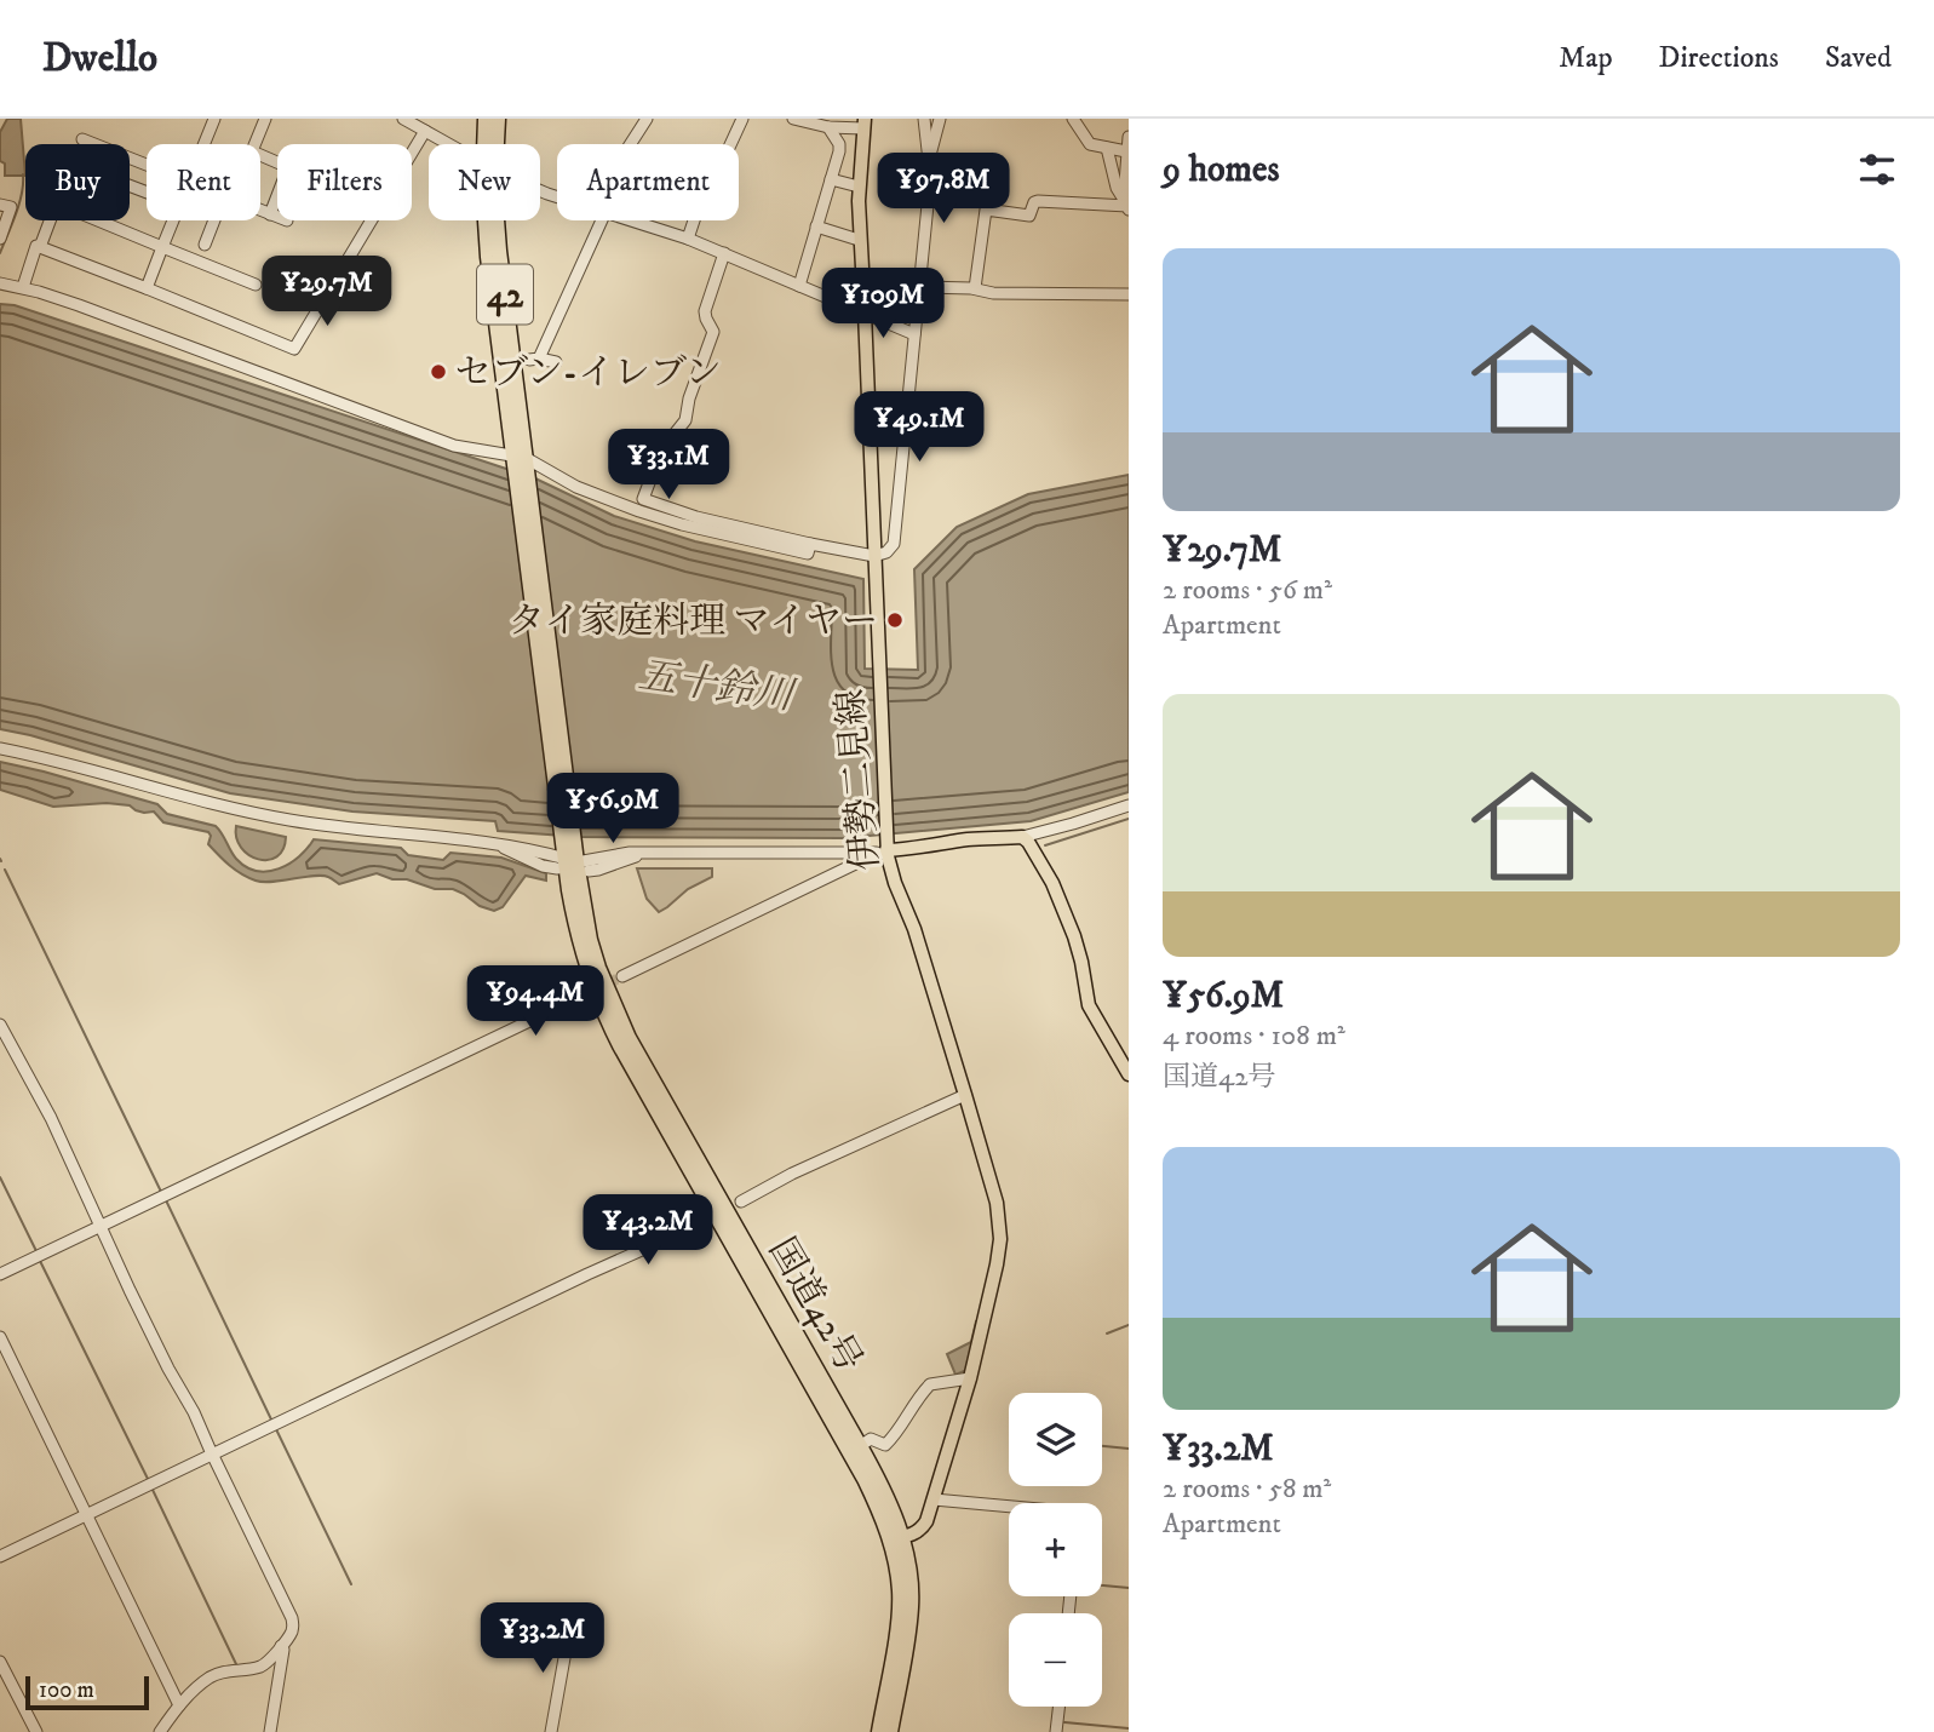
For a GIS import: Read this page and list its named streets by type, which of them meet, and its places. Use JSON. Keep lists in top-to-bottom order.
{
  "streets": {
    "highway": ["42", "国道42号"],
    "main road": ["伊勢二見線"]
  },
  "crossings": [
    ["伊勢二見線", "国道42号"]
  ],
  "water": ["五十鈴川"],
  "places": ["セブン-イレブン", "タイ家庭料理 マイヤー"],
  "scale_bar": "100 m",
  "page": {
    "header": "Dwello",
    "nav": ["Map", "Directions", "Saved"],
    "heading": "9 homes",
    "chip": [
      "Buy",
      "Rent",
      "Filters",
      "New",
      "Apartment"
    ],
    "price": [
      "¥97.8M",
      "¥29.7M",
      "¥109M",
      "¥49.1M",
      "¥33.1M",
      "¥56.9M",
      "¥94.4M",
      "¥43.2M",
      "¥33.2M"
    ],
    "list": [
      {
        "name": "¥29.7M",
        "note": "2 rooms · 56 m² · Apartment"
      },
      {
        "name": "¥56.9M",
        "note": "4 rooms · 108 m² · 国道42号"
      },
      {
        "name": "¥33.2M",
        "note": "2 rooms · 58 m² · Apartment"
      }
    ],
    "map_buttons": ["+", "−"],
    "scale": "100 m"
  }
}
